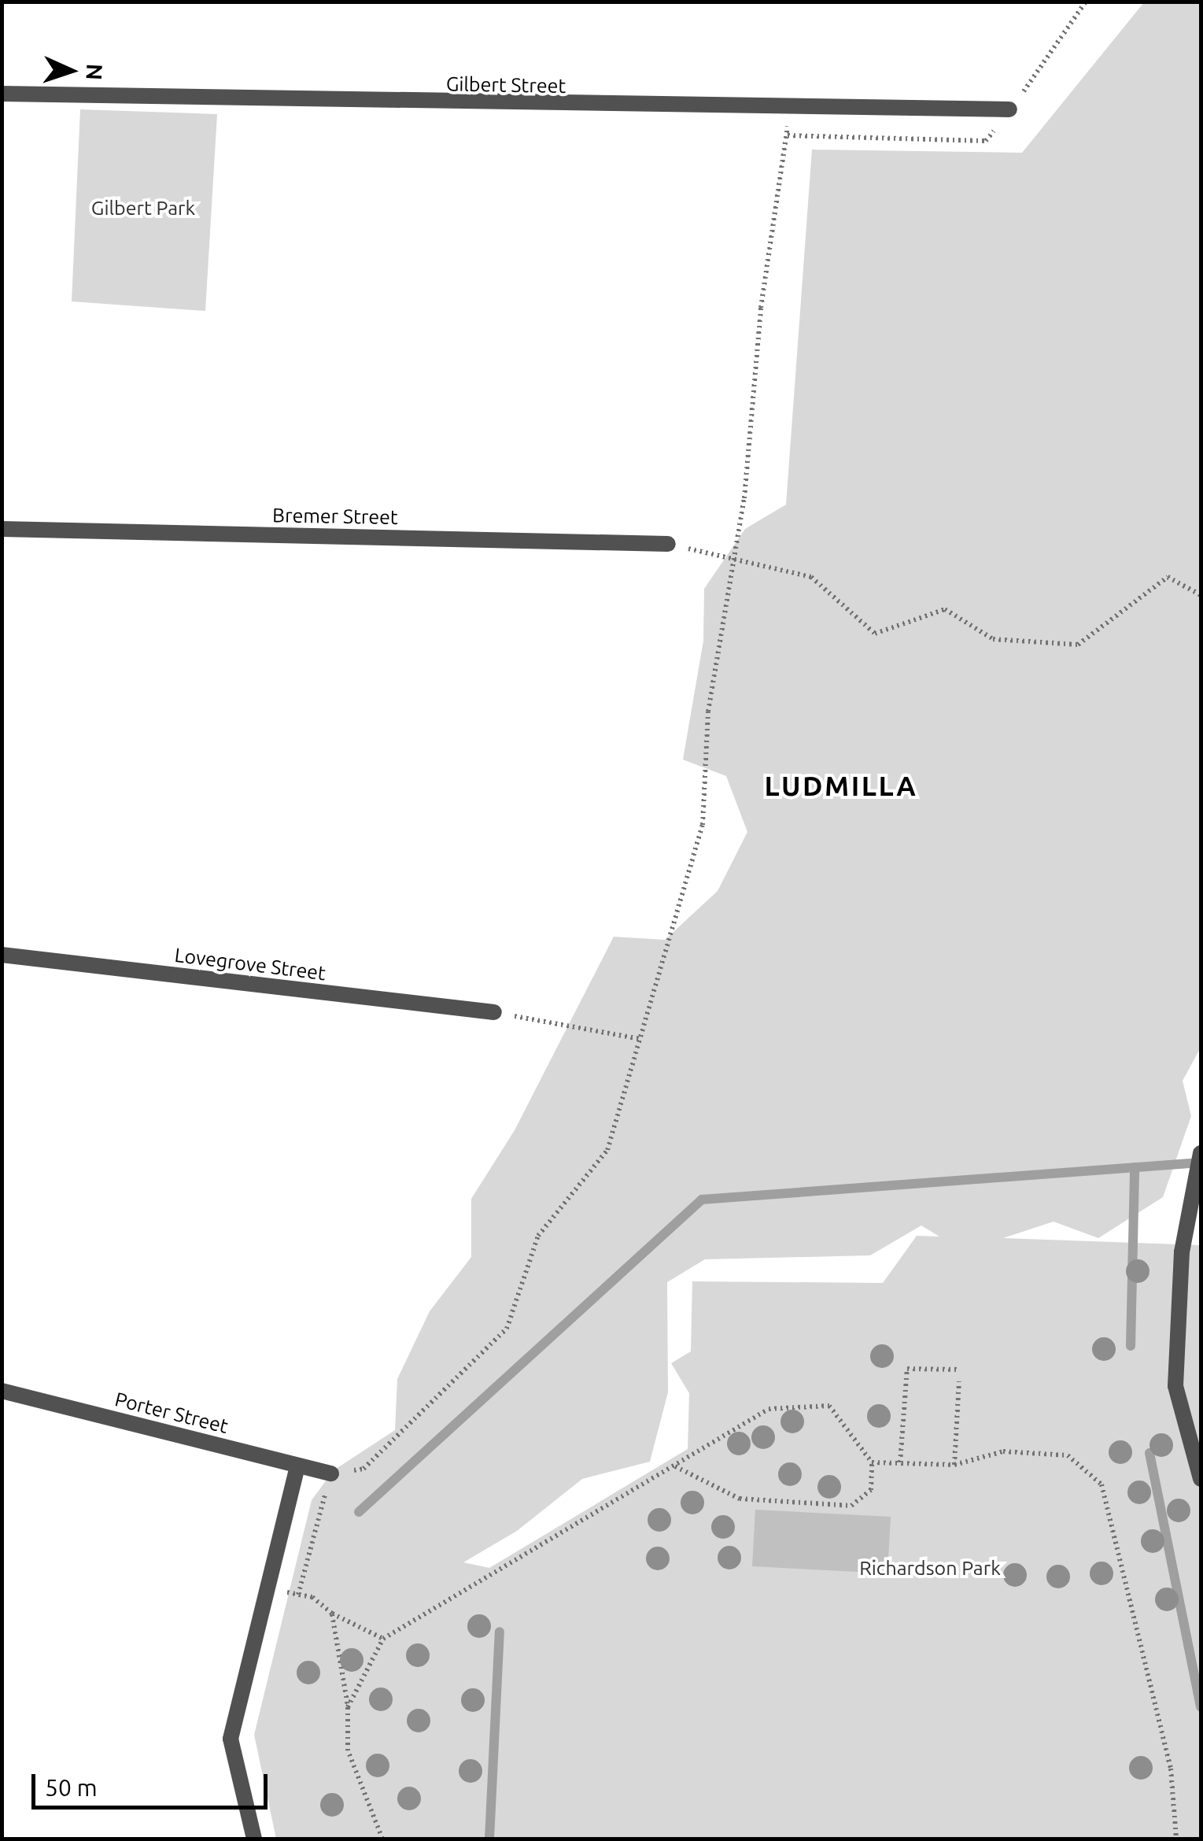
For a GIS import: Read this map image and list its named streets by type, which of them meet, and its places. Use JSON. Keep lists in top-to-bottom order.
{
  "streets": {
    "street": [
      "Gilbert Street",
      "Bremer Street",
      "Lovegrove Street",
      "Porter Street"
    ]
  },
  "districts": ["LUDMILLA"],
  "parks": ["Gilbert Park", "Richardson Park"],
  "scale_bar": "50 m",
  "north": "right"
}
